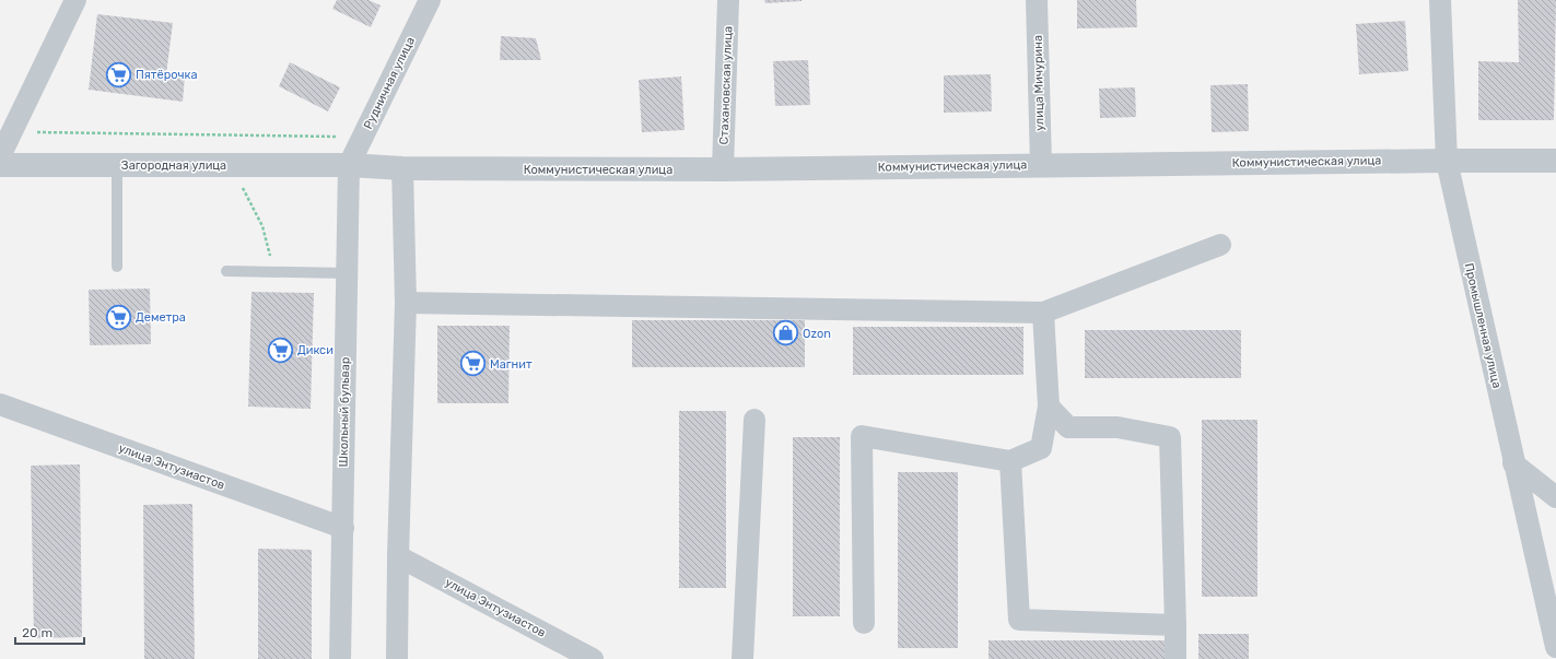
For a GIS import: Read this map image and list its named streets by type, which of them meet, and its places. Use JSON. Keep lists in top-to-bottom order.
{
  "streets": {
    "street": [
      "Рудничная улица",
      "улица Мичурина",
      "Стахановская улица",
      "Коммунистическая улица",
      "Загородная улица",
      "Промышленная улица",
      "Школьный бульвар",
      "улица Энтузиастов"
    ]
  },
  "crossings": [
    ["Рудничная улица", "Коммунистическая улица"],
    ["Рудничная улица", "Загородная улица"],
    ["Рудничная улица", "Школьный бульвар"],
    ["улица Мичурина", "Коммунистическая улица"],
    ["Стахановская улица", "Коммунистическая улица"],
    ["Коммунистическая улица", "Загородная улица"],
    ["Коммунистическая улица", "Промышленная улица"],
    ["Коммунистическая улица", "Школьный бульвар"],
    ["Загородная улица", "Школьный бульвар"],
    ["Школьный бульвар", "улица Энтузиастов"]
  ],
  "places": {
    "supermarket": [
      "Пятёрочка",
      "Деметра",
      "Дикси",
      "Магнит"
    ],
    "shop": ["Ozon"]
  },
  "scale_bar": "20 m"
}
